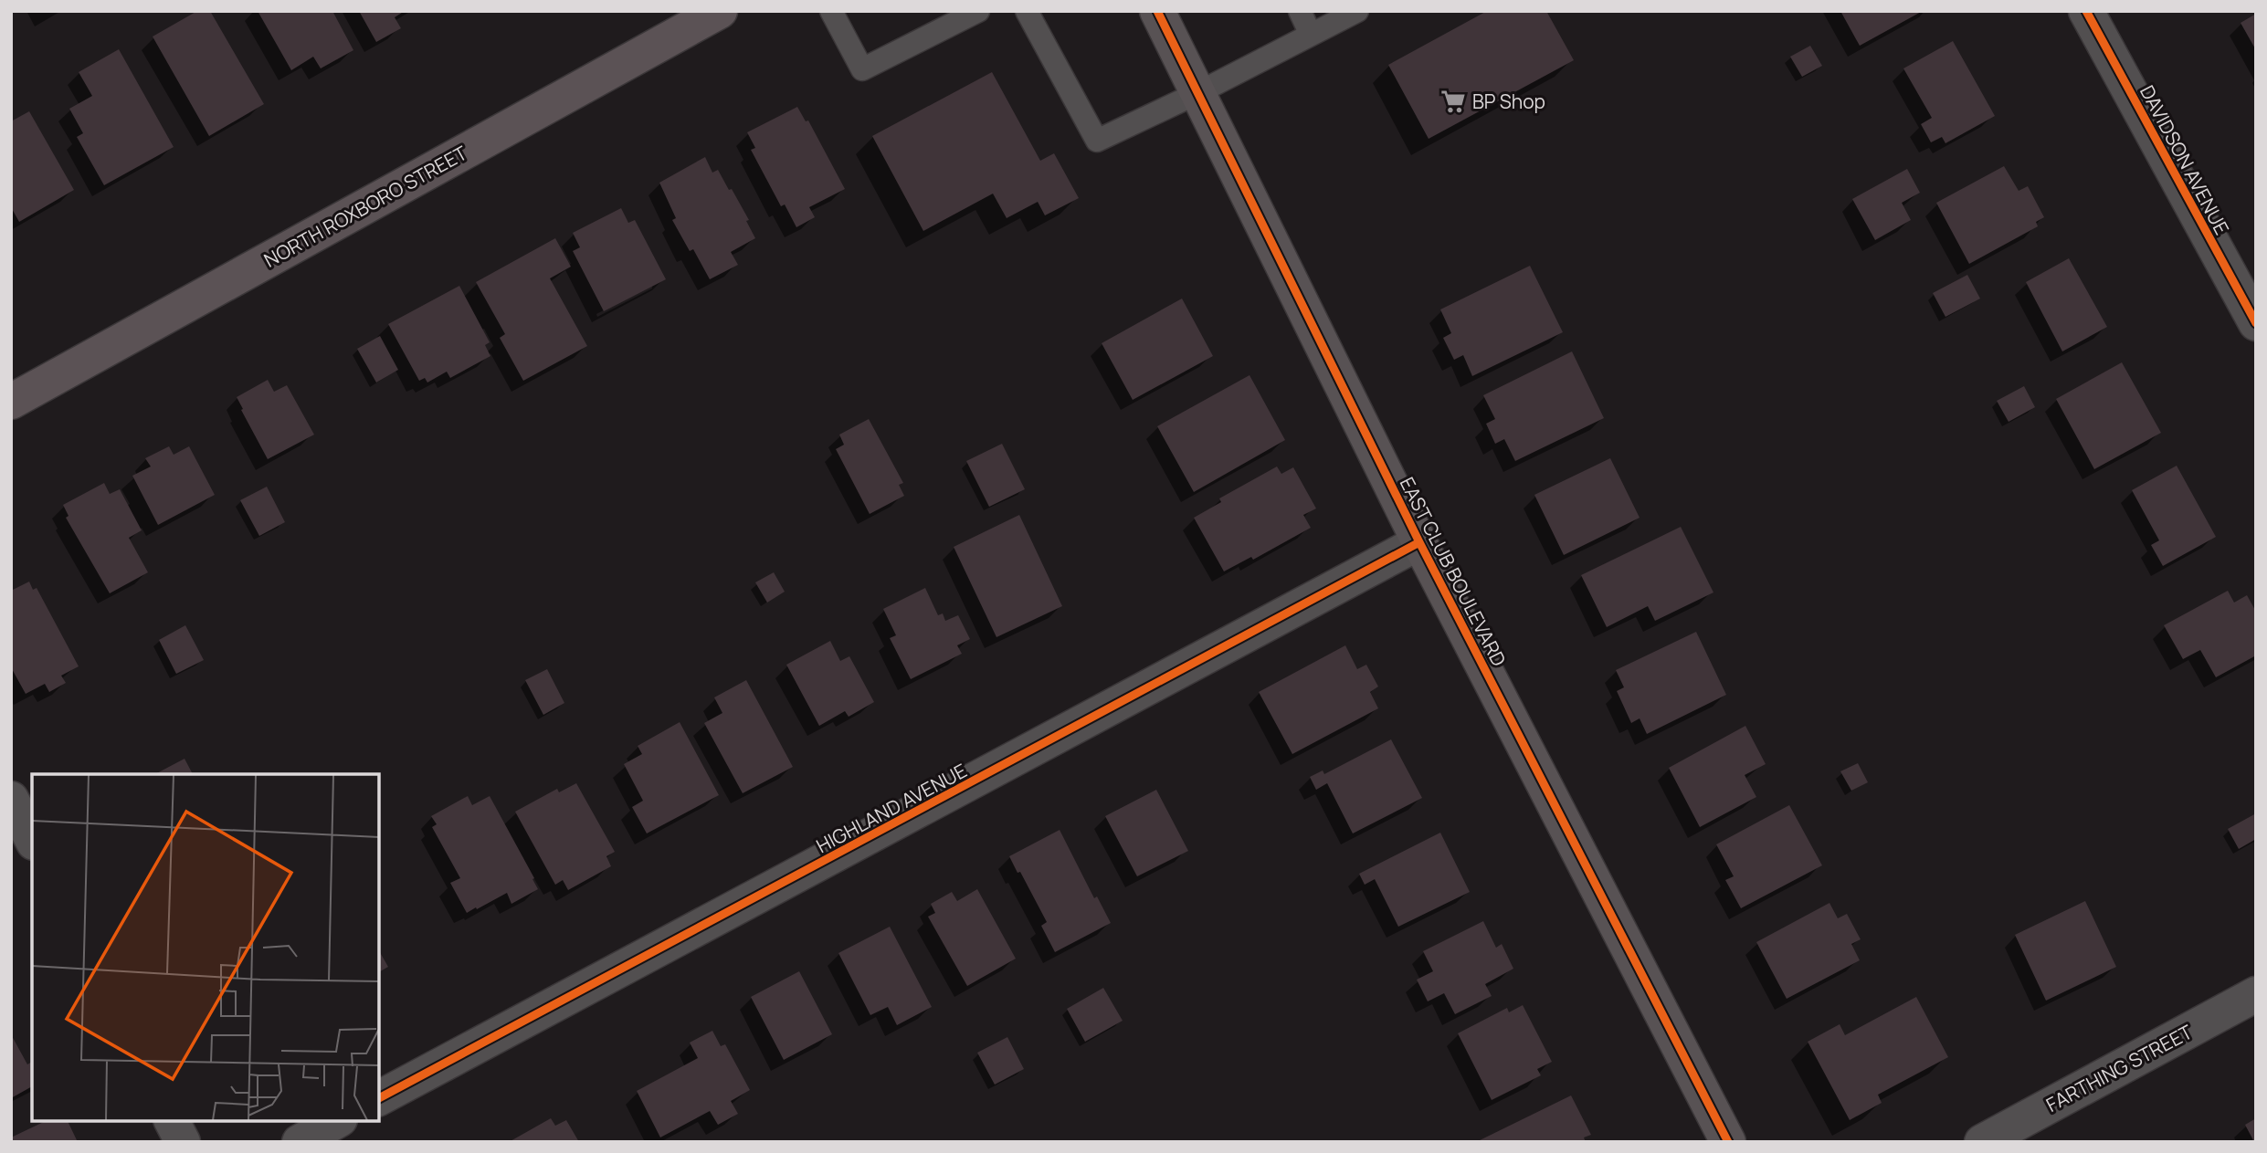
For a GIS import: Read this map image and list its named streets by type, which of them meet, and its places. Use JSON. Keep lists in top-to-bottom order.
{
  "streets": {
    "main road": ["NORTH ROXBORO STREET"],
    "street": [
      "DAVIDSON AVENUE",
      "EAST CLUB BOULEVARD",
      "HIGHLAND AVENUE",
      "FARTHING STREET"
    ]
  },
  "crossings": [
    ["EAST CLUB BOULEVARD", "HIGHLAND AVENUE"]
  ],
  "places": {
    "supermarket": ["BP Shop"]
  }
}
